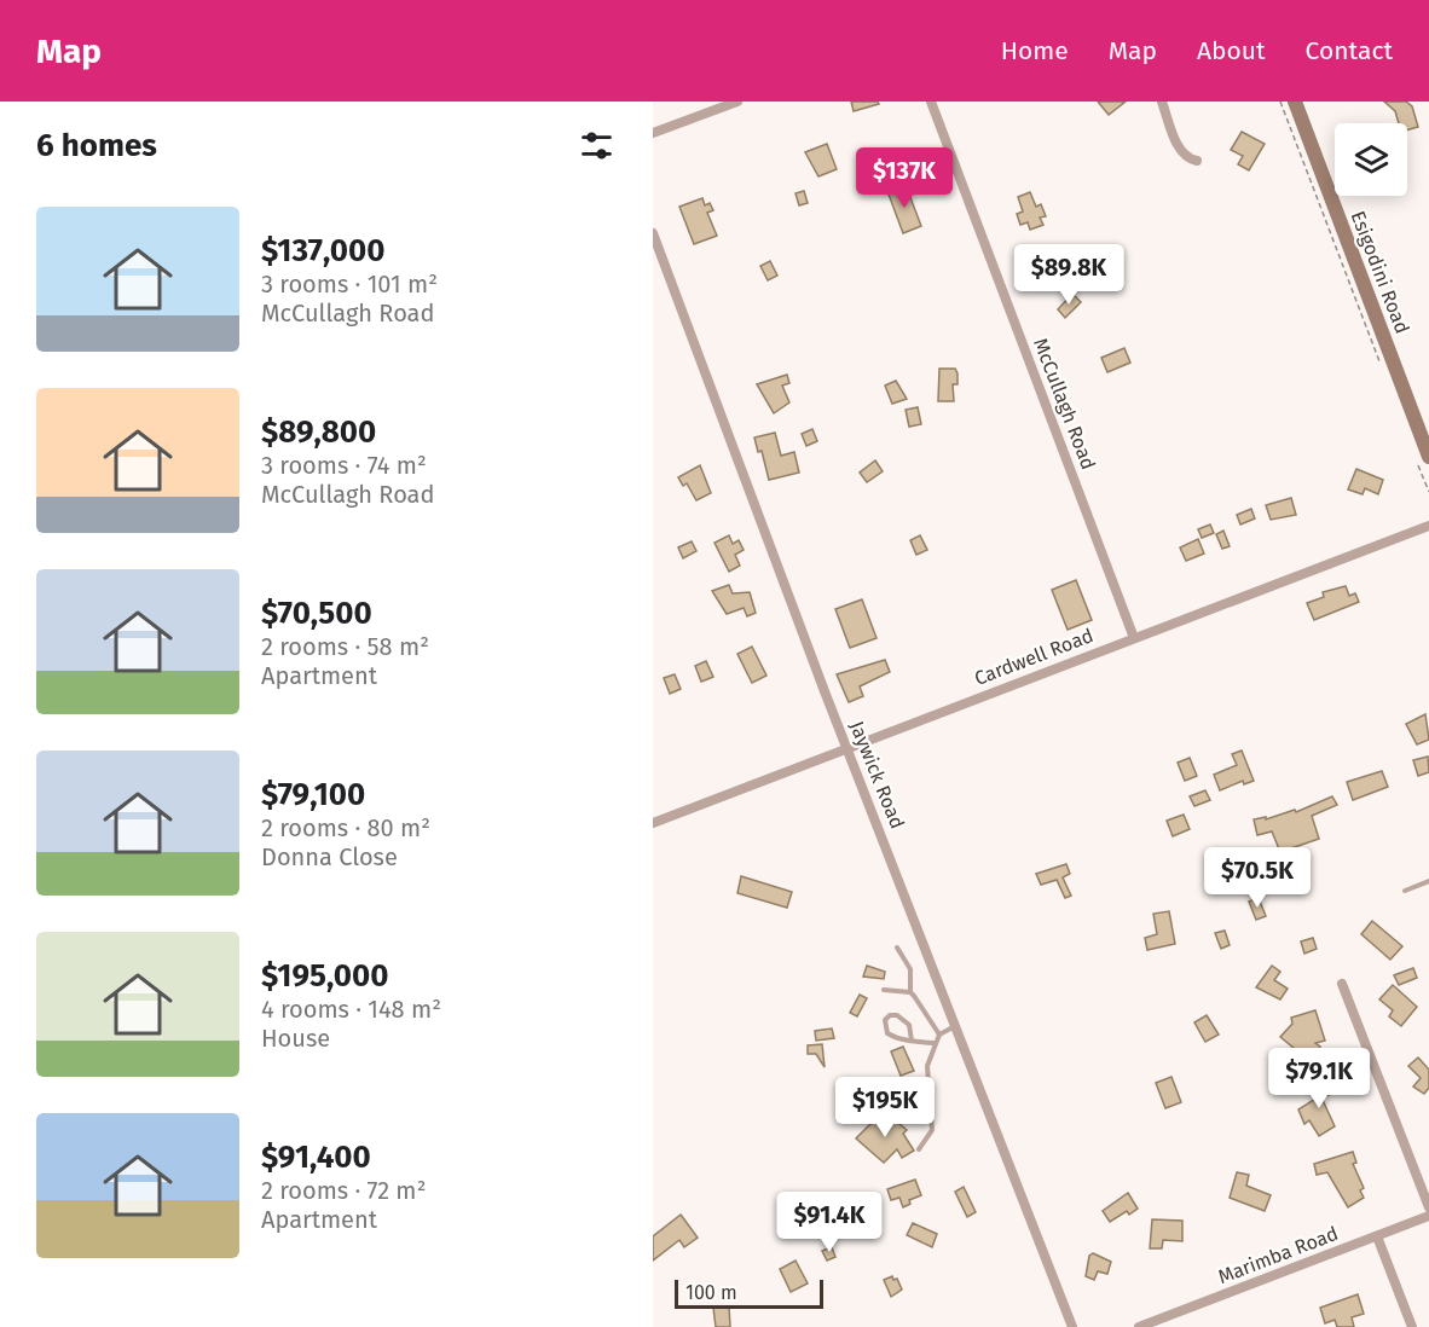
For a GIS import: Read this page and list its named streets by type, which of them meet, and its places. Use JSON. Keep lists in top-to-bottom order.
{
  "streets": {
    "main road": ["Esigodini Road"],
    "street": [
      "McCullagh Road",
      "Cardwell Road",
      "Jaywick Road",
      "Marimba Road"
    ]
  },
  "crossings": [
    ["McCullagh Road", "Cardwell Road"],
    ["Cardwell Road", "Jaywick Road"]
  ],
  "scale_bar": "100 m",
  "page": {
    "header": "Map",
    "nav": [
      "Home",
      "Map",
      "About",
      "Contact"
    ],
    "heading": "6 homes",
    "price": [
      "$137K",
      "$89.8K",
      "$70.5K",
      "$79.1K",
      "$195K",
      "$91.4K"
    ],
    "list": [
      {
        "name": "$137,000",
        "note": "3 rooms · 101 m² · McCullagh Road"
      },
      {
        "name": "$89,800",
        "note": "3 rooms · 74 m² · McCullagh Road"
      },
      {
        "name": "$70,500",
        "note": "2 rooms · 58 m² · Apartment"
      },
      {
        "name": "$79,100",
        "note": "2 rooms · 80 m² · Donna Close"
      },
      {
        "name": "$195,000",
        "note": "4 rooms · 148 m² · House"
      },
      {
        "name": "$91,400",
        "note": "2 rooms · 72 m² · Apartment"
      }
    ],
    "scale": "100 m"
  }
}
